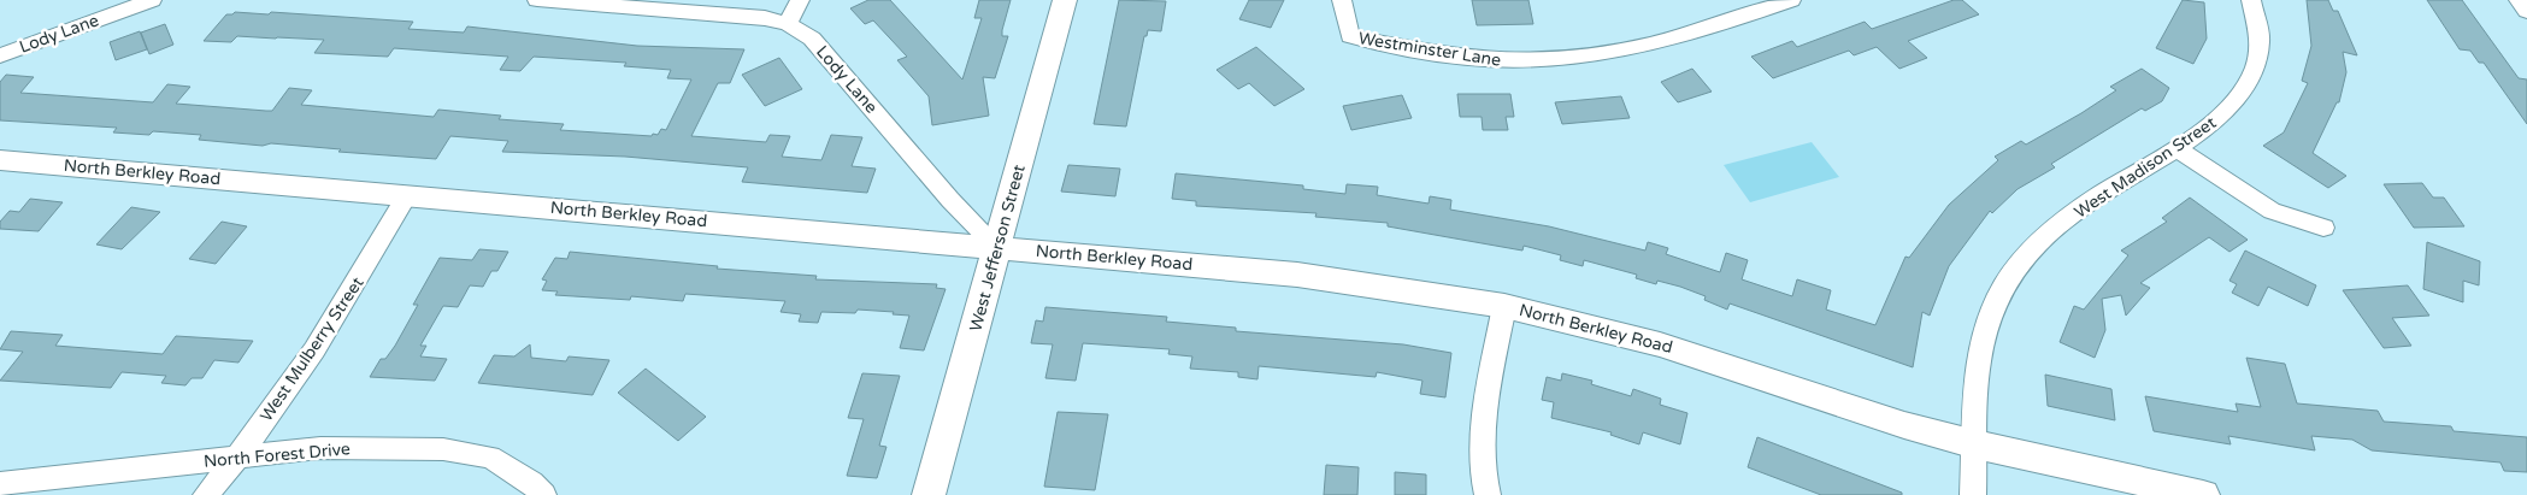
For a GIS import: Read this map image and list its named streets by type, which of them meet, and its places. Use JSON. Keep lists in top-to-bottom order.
{
  "streets": {
    "street": [
      "Lody Lane",
      "Westminster Lane",
      "West Madison Street",
      "North Berkley Road",
      "West Jefferson Street",
      "West Mulberry Street",
      "North Forest Drive"
    ]
  },
  "crossings": [
    ["Lody Lane", "North Berkley Road"],
    ["Lody Lane", "West Jefferson Street"],
    ["West Madison Street", "North Berkley Road"],
    ["North Berkley Road", "West Jefferson Street"],
    ["North Berkley Road", "West Mulberry Street"],
    ["West Mulberry Street", "North Forest Drive"]
  ]
}
